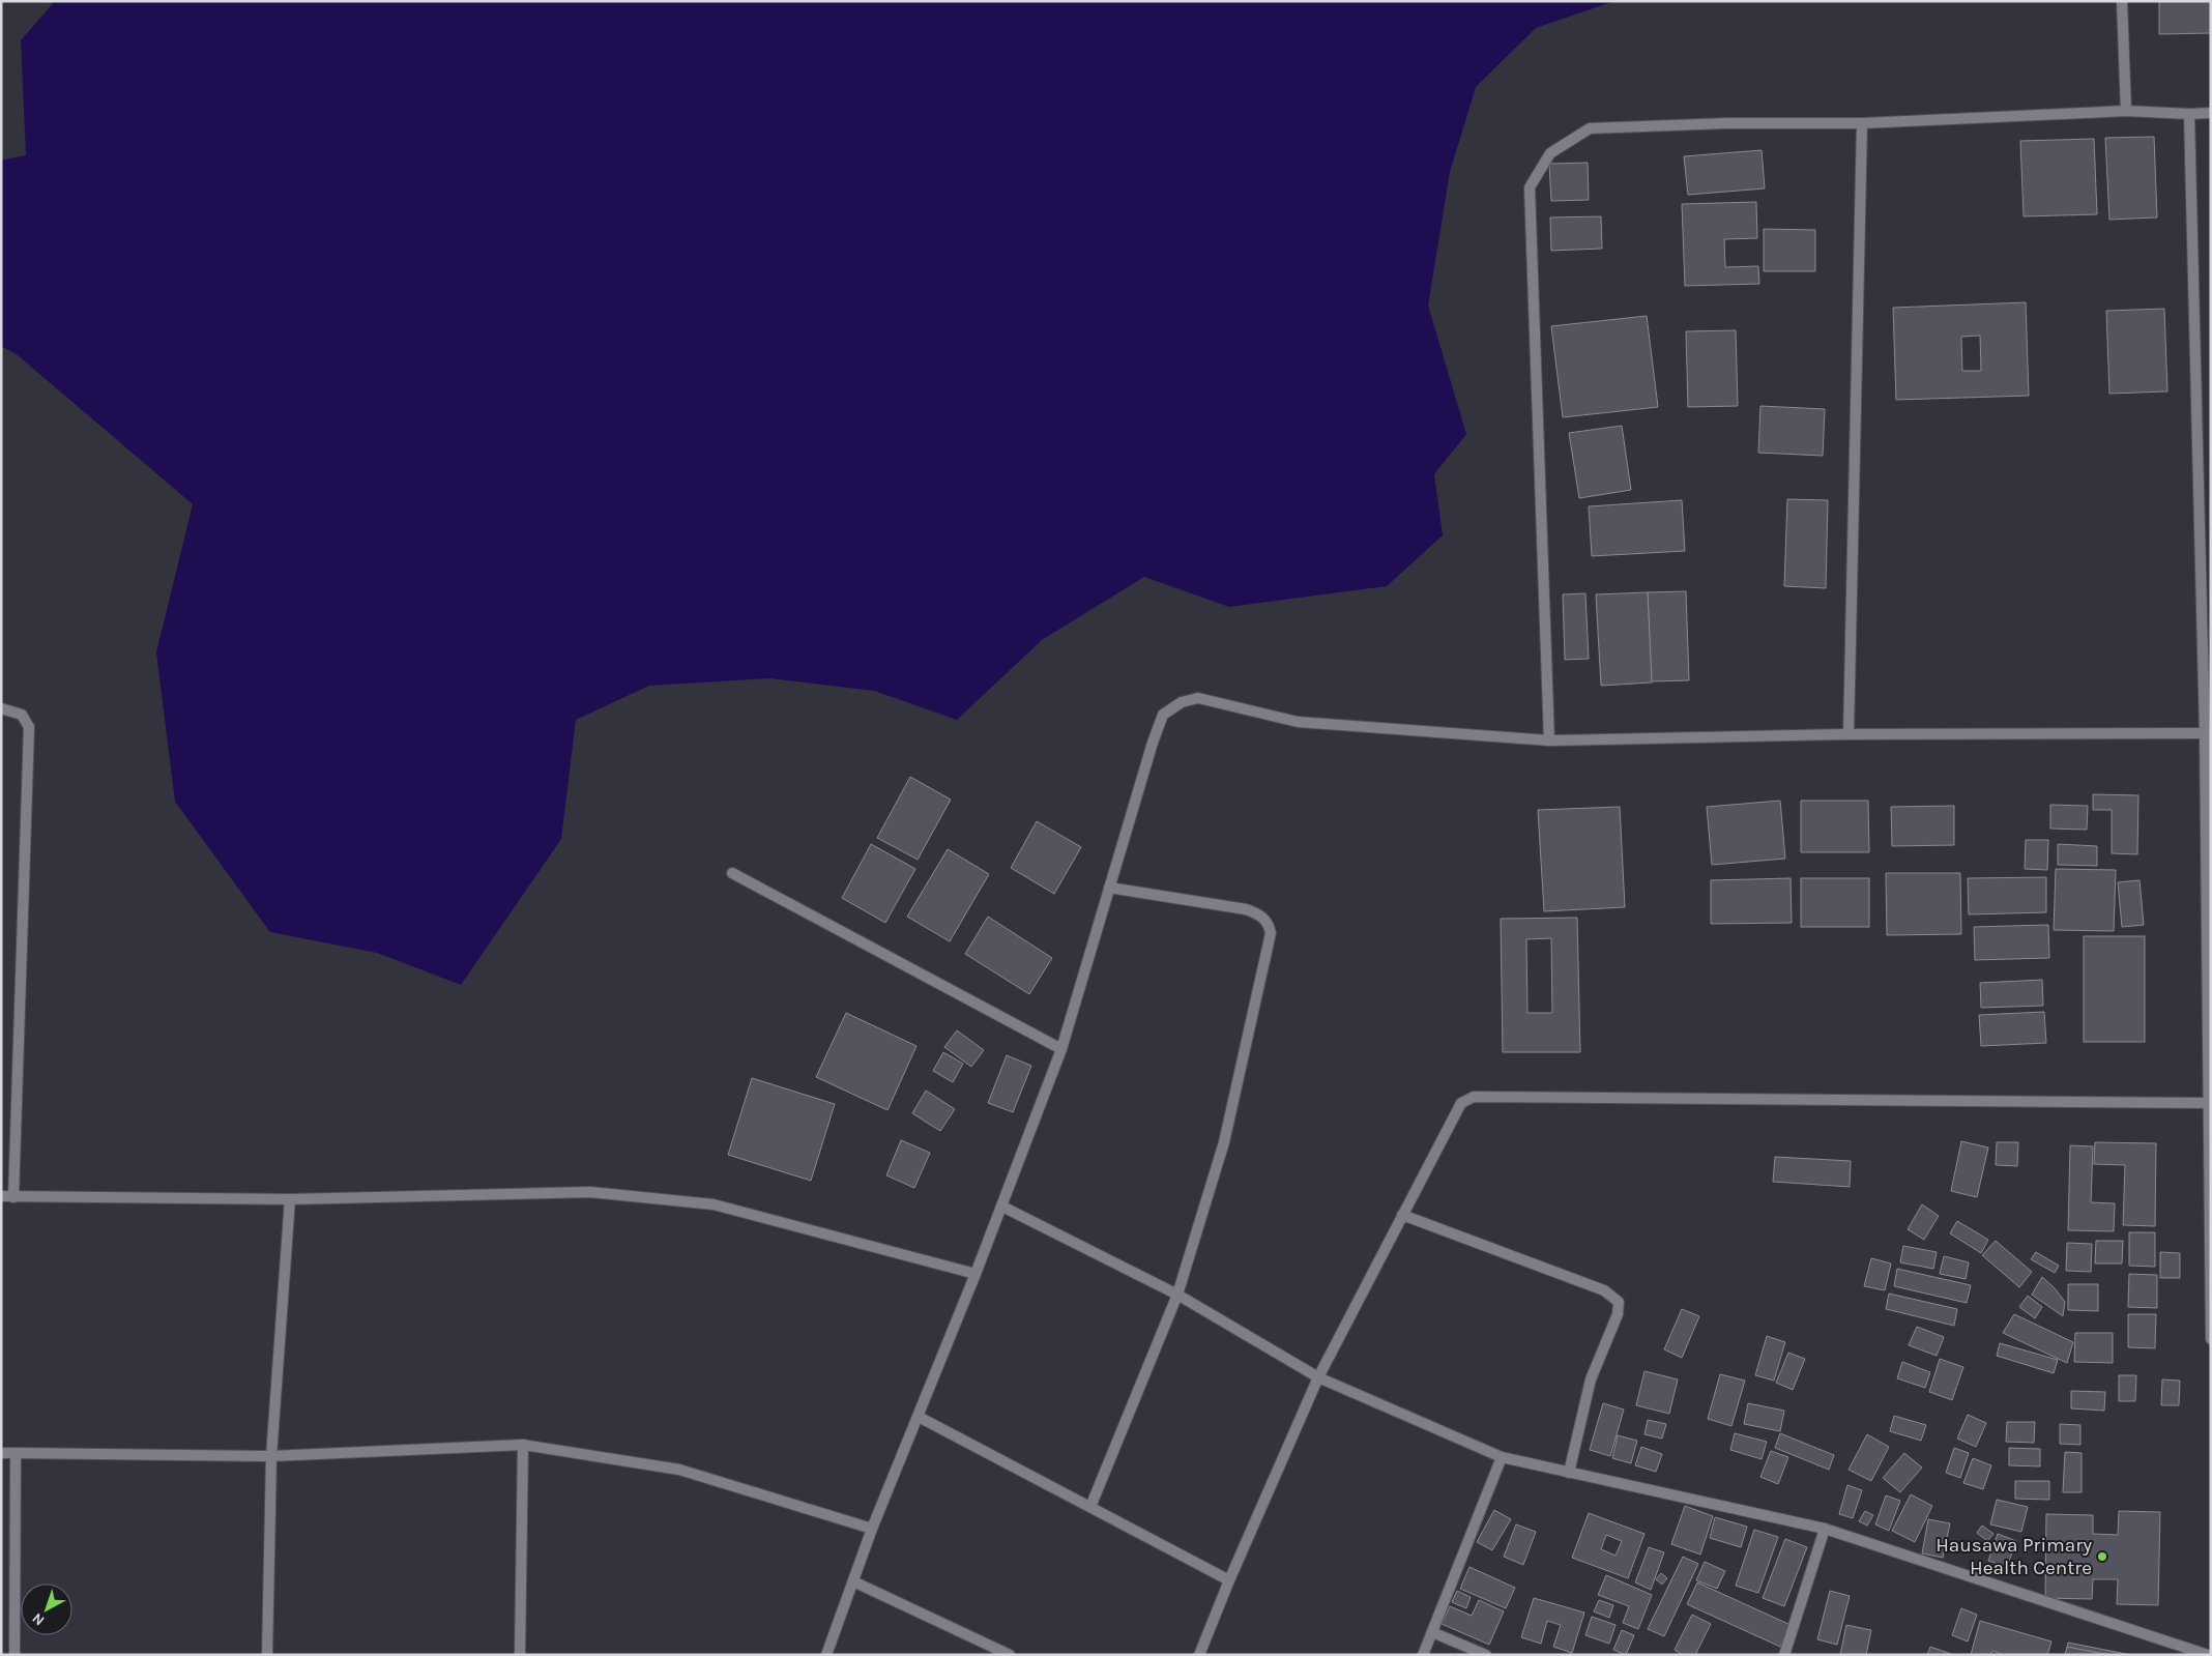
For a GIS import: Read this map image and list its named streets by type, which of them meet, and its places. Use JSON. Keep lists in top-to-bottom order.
{
  "places": ["Hausawa Primary Health Centre"],
  "north": "bottom left"
}
